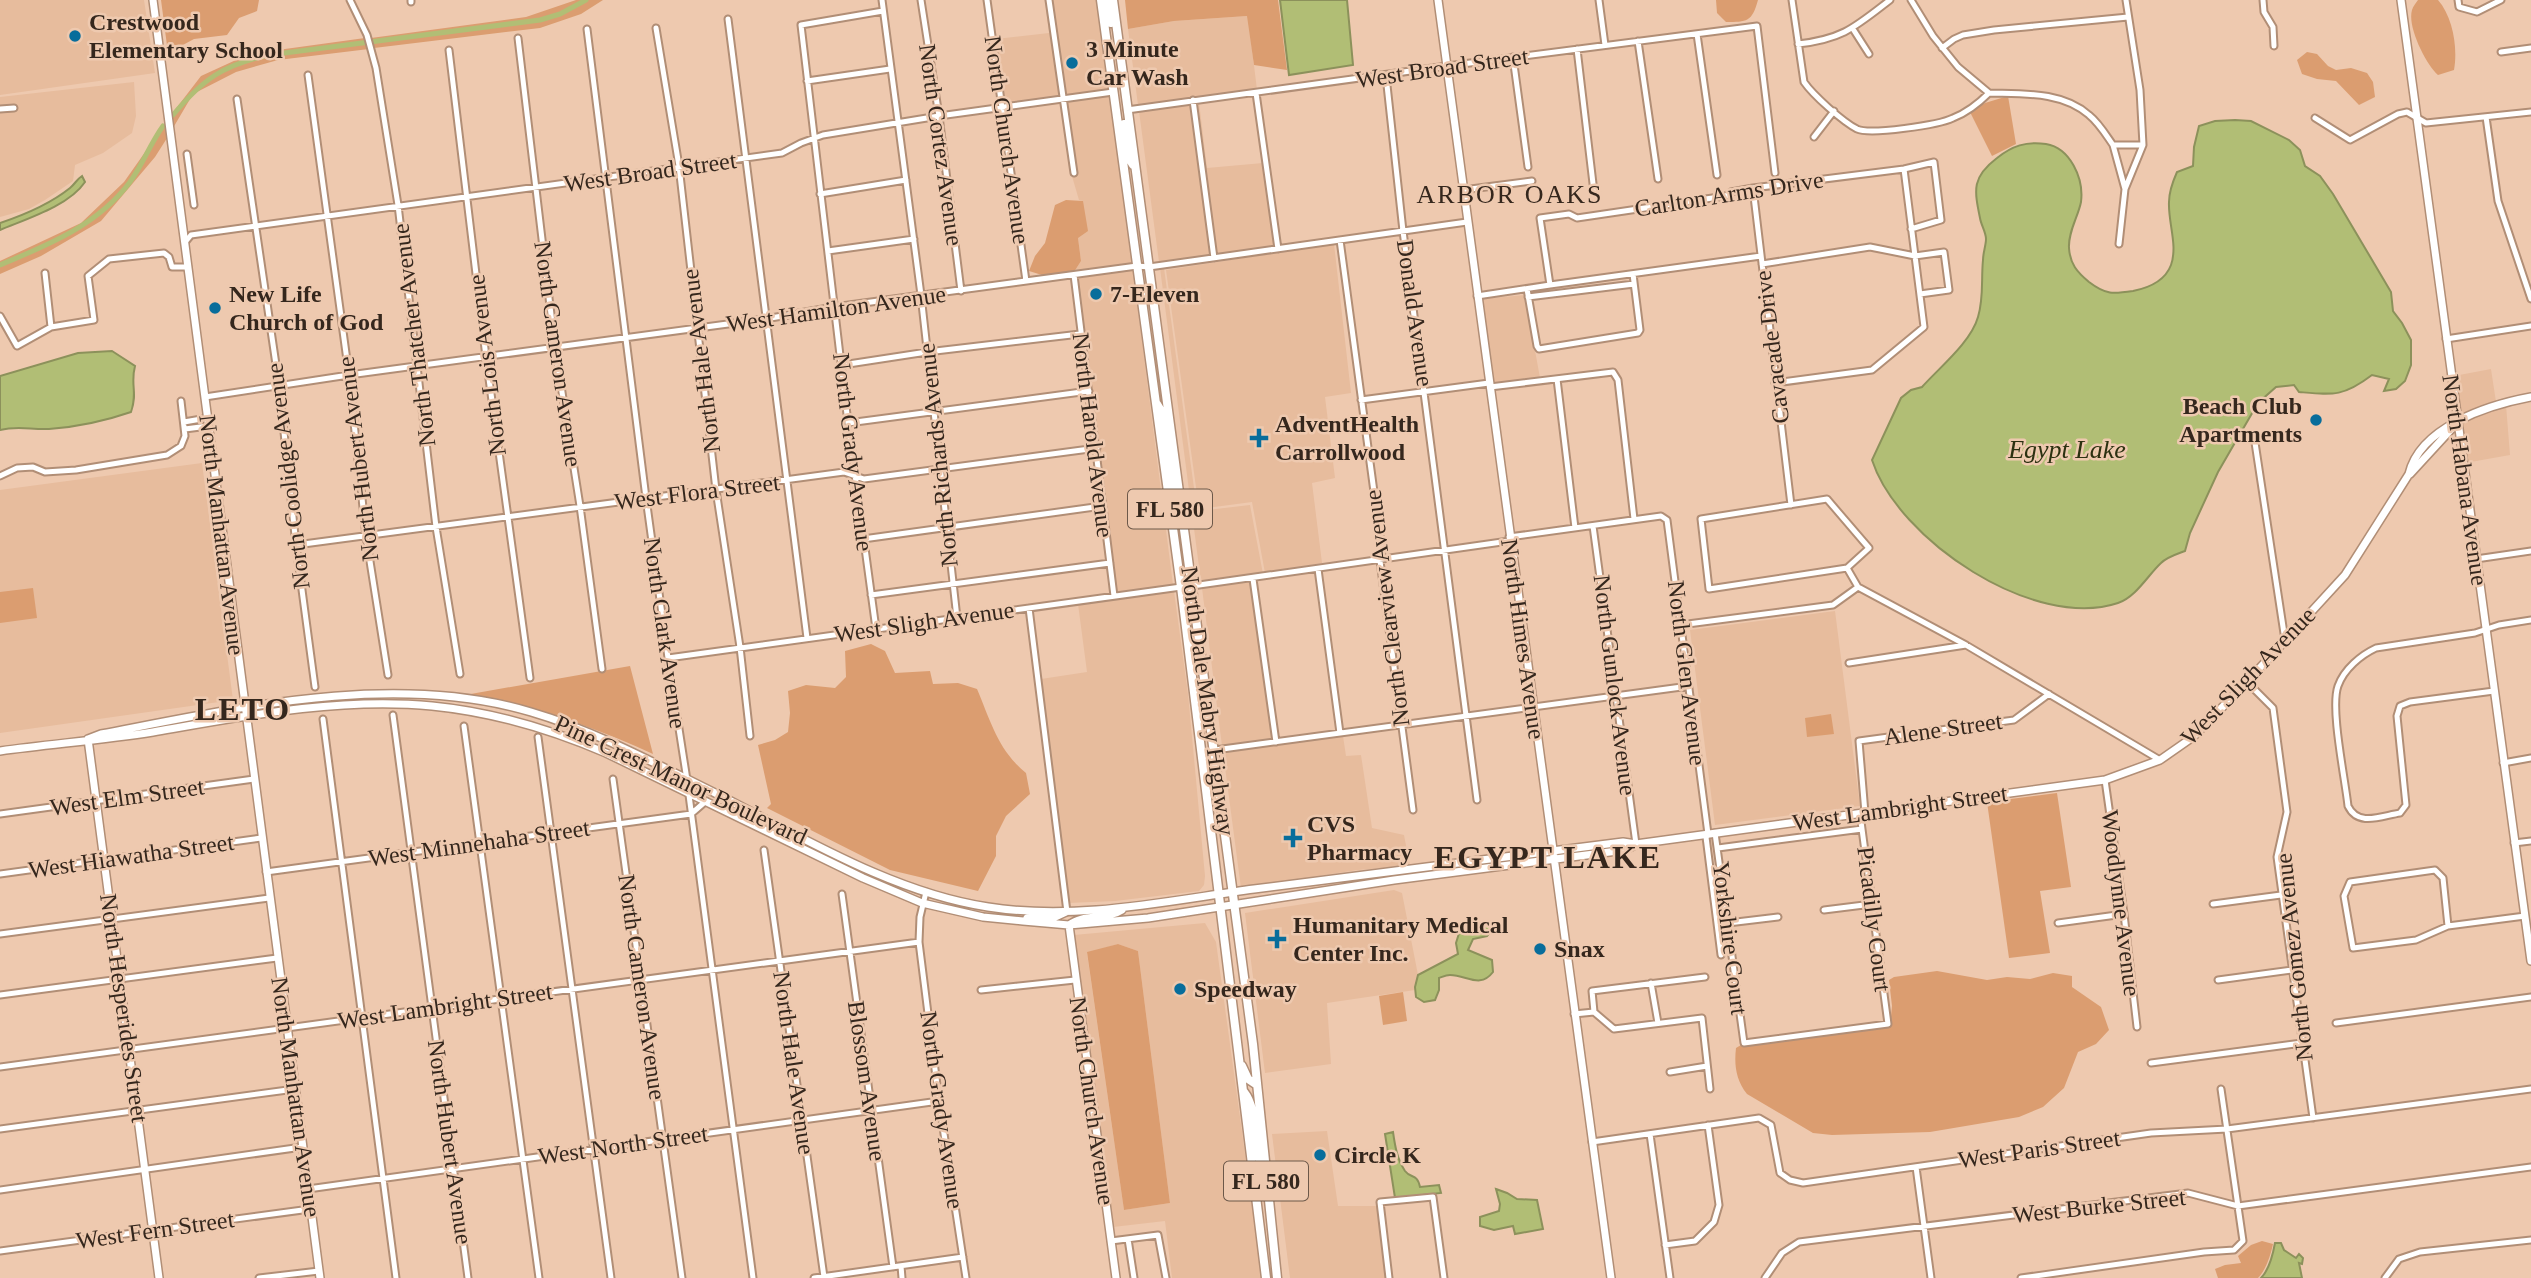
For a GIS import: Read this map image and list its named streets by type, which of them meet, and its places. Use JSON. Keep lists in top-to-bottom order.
{
  "streets": {
    "main road": ["FL 580", "North Dale Mabry Highway"],
    "street": [
      "West Broad Street",
      "North Church Avenue",
      "North Cortez Avenue",
      "Carlton Arms Drive",
      "West Hamilton Avenue",
      "Donald Avenue",
      "North Thatcher Avenue",
      "Cavacade Drive",
      "North Cameron Avenue",
      "North Hale Avenue",
      "North Lois Avenue",
      "North Harold Avenue",
      "North Grady Avenue",
      "North Richards Avenue",
      "North Hubert Avenue",
      "North Coolidge Avenue",
      "North Habana Avenue",
      "West Flora Street",
      "North Manhattan Avenue",
      "North Clearview Avenue",
      "West Sligh Avenue",
      "North Clark Avenue",
      "North Himes Avenue",
      "North Glen Avenue",
      "North Gunlock Avenue",
      "Alene Street",
      "Pine Crest Manor Boulevard",
      "West Elm Street",
      "West Lambright Street",
      "West Minnehaha Street",
      "West Hiawatha Street",
      "Woodlynne Avenue",
      "Picadilly Court",
      "Yorkshire Court",
      "North Gomez Avenue",
      "North Hesperides Street",
      "Blossom Avenue",
      "West North Street",
      "West Paris Street",
      "West Burke Street",
      "West Fern Street"
    ]
  },
  "crossings": [
    ["West Broad Street", "North Church Avenue"],
    ["West Broad Street", "North Cortez Avenue"],
    ["West Broad Street", "Donald Avenue"],
    ["West Broad Street", "North Thatcher Avenue"],
    ["West Broad Street", "North Cameron Avenue"],
    ["West Broad Street", "North Hale Avenue"],
    ["West Broad Street", "North Lois Avenue"],
    ["West Broad Street", "North Grady Avenue"],
    ["West Broad Street", "North Richards Avenue"],
    ["West Broad Street", "North Hubert Avenue"],
    ["West Broad Street", "North Coolidge Avenue"],
    ["West Broad Street", "North Manhattan Avenue"],
    ["West Broad Street", "North Clark Avenue"],
    ["West Broad Street", "North Himes Avenue"],
    ["West Broad Street", "North Dale Mabry Highway"],
    ["North Church Avenue", "West Hamilton Avenue"],
    ["North Church Avenue", "Pine Crest Manor Boulevard"],
    ["North Cortez Avenue", "West Hamilton Avenue"],
    ["Carlton Arms Drive", "Cavacade Drive"],
    ["West Hamilton Avenue", "Donald Avenue"],
    ["West Hamilton Avenue", "North Thatcher Avenue"],
    ["West Hamilton Avenue", "North Cameron Avenue"],
    ["West Hamilton Avenue", "North Hale Avenue"],
    ["West Hamilton Avenue", "North Lois Avenue"],
    ["West Hamilton Avenue", "North Harold Avenue"],
    ["West Hamilton Avenue", "North Grady Avenue"],
    ["West Hamilton Avenue", "North Richards Avenue"],
    ["West Hamilton Avenue", "North Hubert Avenue"],
    ["West Hamilton Avenue", "North Coolidge Avenue"],
    ["West Hamilton Avenue", "North Manhattan Avenue"],
    ["West Hamilton Avenue", "North Clearview Avenue"],
    ["West Hamilton Avenue", "North Clark Avenue"],
    ["West Hamilton Avenue", "North Himes Avenue"],
    ["West Hamilton Avenue", "North Dale Mabry Highway"],
    ["North Thatcher Avenue", "West Flora Street"],
    ["North Cameron Avenue", "West Flora Street"],
    ["North Cameron Avenue", "West Lambright Street"],
    ["North Cameron Avenue", "West Minnehaha Street"],
    ["North Cameron Avenue", "West North Street"],
    ["North Hale Avenue", "West Flora Street"],
    ["North Hale Avenue", "West Sligh Avenue"],
    ["North Hale Avenue", "West Lambright Street"],
    ["North Hale Avenue", "West North Street"],
    ["North Lois Avenue", "West Flora Street"],
    ["North Harold Avenue", "West Flora Street"],
    ["North Harold Avenue", "West Sligh Avenue"],
    ["North Grady Avenue", "North Richards Avenue"],
    ["North Grady Avenue", "West Flora Street"],
    ["North Grady Avenue", "West Sligh Avenue"],
    ["North Grady Avenue", "Pine Crest Manor Boulevard"],
    ["North Grady Avenue", "West Lambright Street"],
    ["North Grady Avenue", "West North Street"],
    ["North Richards Avenue", "West Flora Street"],
    ["North Richards Avenue", "West Sligh Avenue"],
    ["North Hubert Avenue", "West Flora Street"],
    ["North Hubert Avenue", "West Lambright Street"],
    ["North Hubert Avenue", "West Minnehaha Street"],
    ["North Hubert Avenue", "West North Street"],
    ["North Coolidge Avenue", "West Flora Street"],
    ["North Habana Avenue", "West Sligh Avenue"],
    ["West Flora Street", "North Clark Avenue"],
    ["North Manhattan Avenue", "Pine Crest Manor Boulevard"],
    ["North Manhattan Avenue", "West Elm Street"],
    ["North Manhattan Avenue", "West Lambright Street"],
    ["North Manhattan Avenue", "West Minnehaha Street"],
    ["North Manhattan Avenue", "West Hiawatha Street"],
    ["North Manhattan Avenue", "West North Street"],
    ["North Manhattan Avenue", "West Fern Street"],
    ["West Sligh Avenue", "North Clark Avenue"],
    ["West Sligh Avenue", "North Dale Mabry Highway"],
    ["West Sligh Avenue", "Alene Street"],
    ["West Sligh Avenue", "West Lambright Street"],
    ["West Sligh Avenue", "North Gomez Avenue"],
    ["North Clark Avenue", "Pine Crest Manor Boulevard"],
    ["North Clark Avenue", "West Lambright Street"],
    ["North Clark Avenue", "West Minnehaha Street"],
    ["North Clark Avenue", "West North Street"],
    ["North Himes Avenue", "West Lambright Street"],
    ["North Himes Avenue", "West Paris Street"],
    ["North Glen Avenue", "West Lambright Street"],
    ["North Glen Avenue", "Yorkshire Court"],
    ["North Gunlock Avenue", "West Lambright Street"],
    ["North Dale Mabry Highway", "Pine Crest Manor Boulevard"],
    ["North Dale Mabry Highway", "West Lambright Street"],
    ["Alene Street", "West Lambright Street"],
    ["Alene Street", "Picadilly Court"],
    ["Pine Crest Manor Boulevard", "West Lambright Street"],
    ["West Elm Street", "North Hesperides Street"],
    ["West Lambright Street", "Woodlynne Avenue"],
    ["West Lambright Street", "Picadilly Court"],
    ["West Lambright Street", "Yorkshire Court"],
    ["West Lambright Street", "North Hesperides Street"],
    ["West Lambright Street", "Blossom Avenue"],
    ["West Hiawatha Street", "North Hesperides Street"],
    ["Picadilly Court", "Yorkshire Court"],
    ["North Gomez Avenue", "West Paris Street"],
    ["North Hesperides Street", "West Fern Street"],
    ["Blossom Avenue", "West North Street"]
  ],
  "districts": ["ARBOR OAKS", "LETO", "EGYPT LAKE"],
  "water": ["Egypt Lake"],
  "places": {
    "other": [
      "Crestwood Elementary School",
      "3 Minute Car Wash",
      "7-Eleven",
      "New Life Church of God",
      "Beach Club Apartments",
      "Snax",
      "Speedway",
      "Circle K"
    ],
    "health": ["AdventHealth Carrollwood", "CVS Pharmacy", "Humanitary Medical Center Inc."]
  }
}
